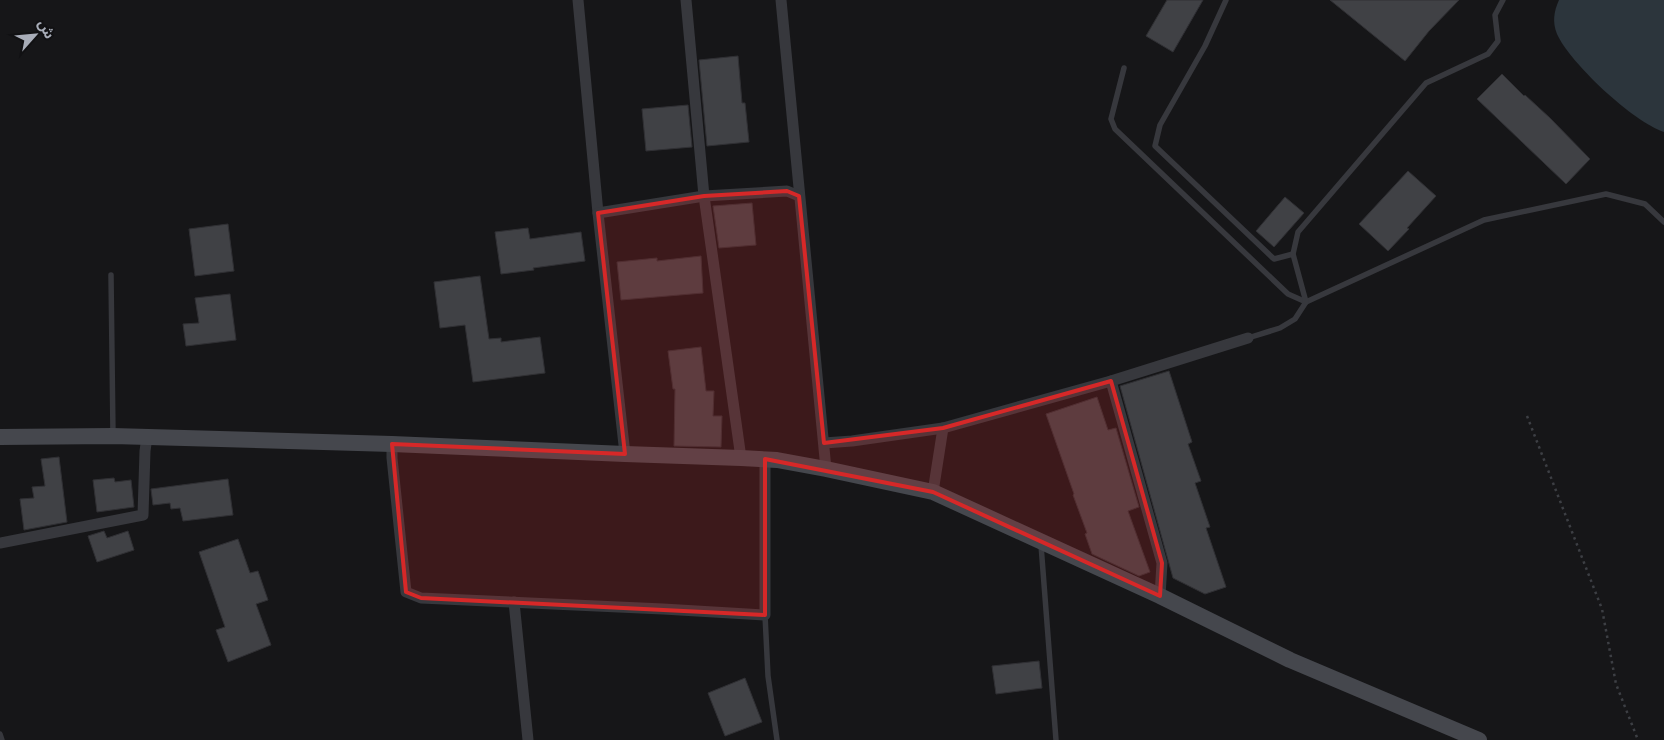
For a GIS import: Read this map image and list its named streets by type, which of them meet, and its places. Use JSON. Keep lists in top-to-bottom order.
{
  "north": "top right"
}
